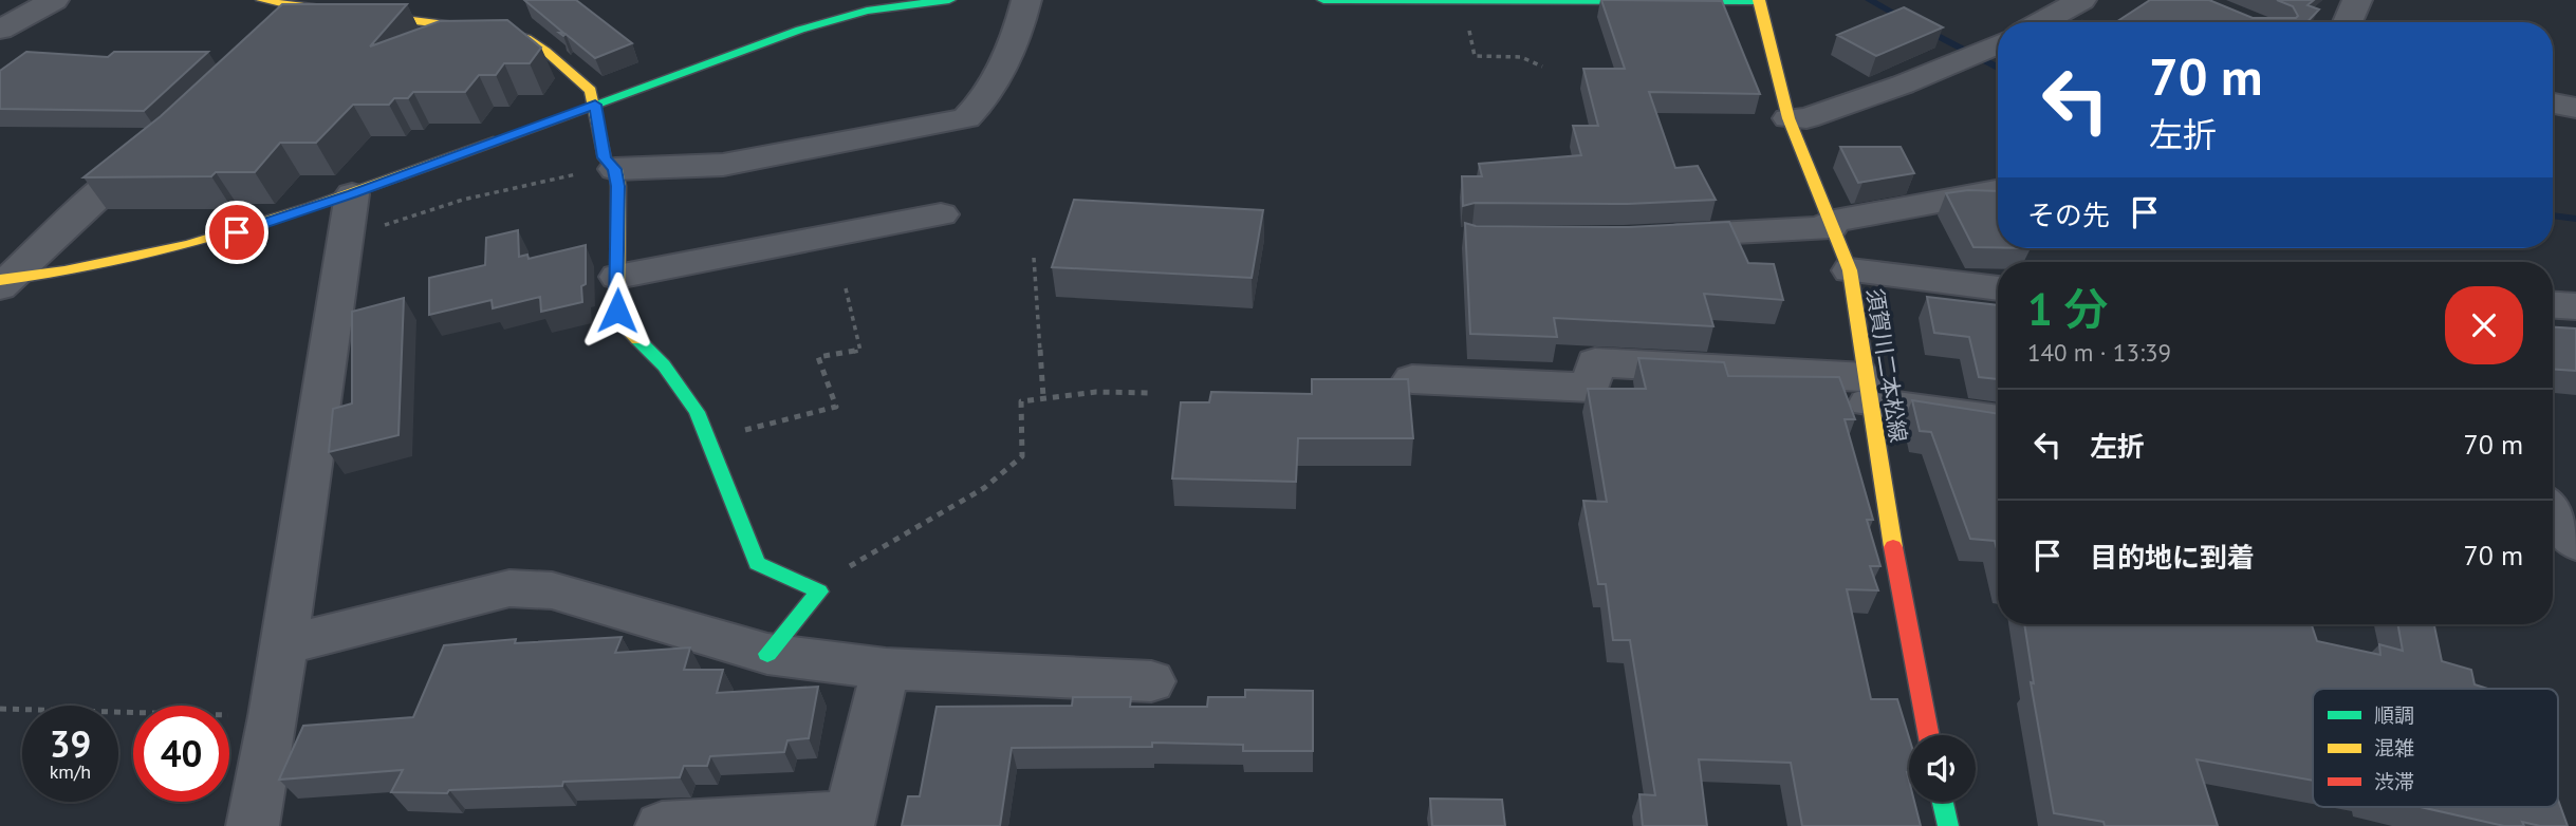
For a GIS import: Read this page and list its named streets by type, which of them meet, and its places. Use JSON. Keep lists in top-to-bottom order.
{
  "streets": {
    "street": ["須賀川二本松線"]
  },
  "legend": ["順調", "混雑", "渋滞"],
  "page": {
    "turn": ["70 m", "左折"],
    "then": "その先",
    "heading": ["1 分", "140 m · 13:39"],
    "list": [
      {
        "name": "左折",
        "value": "70 m"
      },
      {
        "name": "目的地に到着",
        "value": "70 m"
      }
    ],
    "speed": "39 km/h",
    "limit": "40"
  }
}
